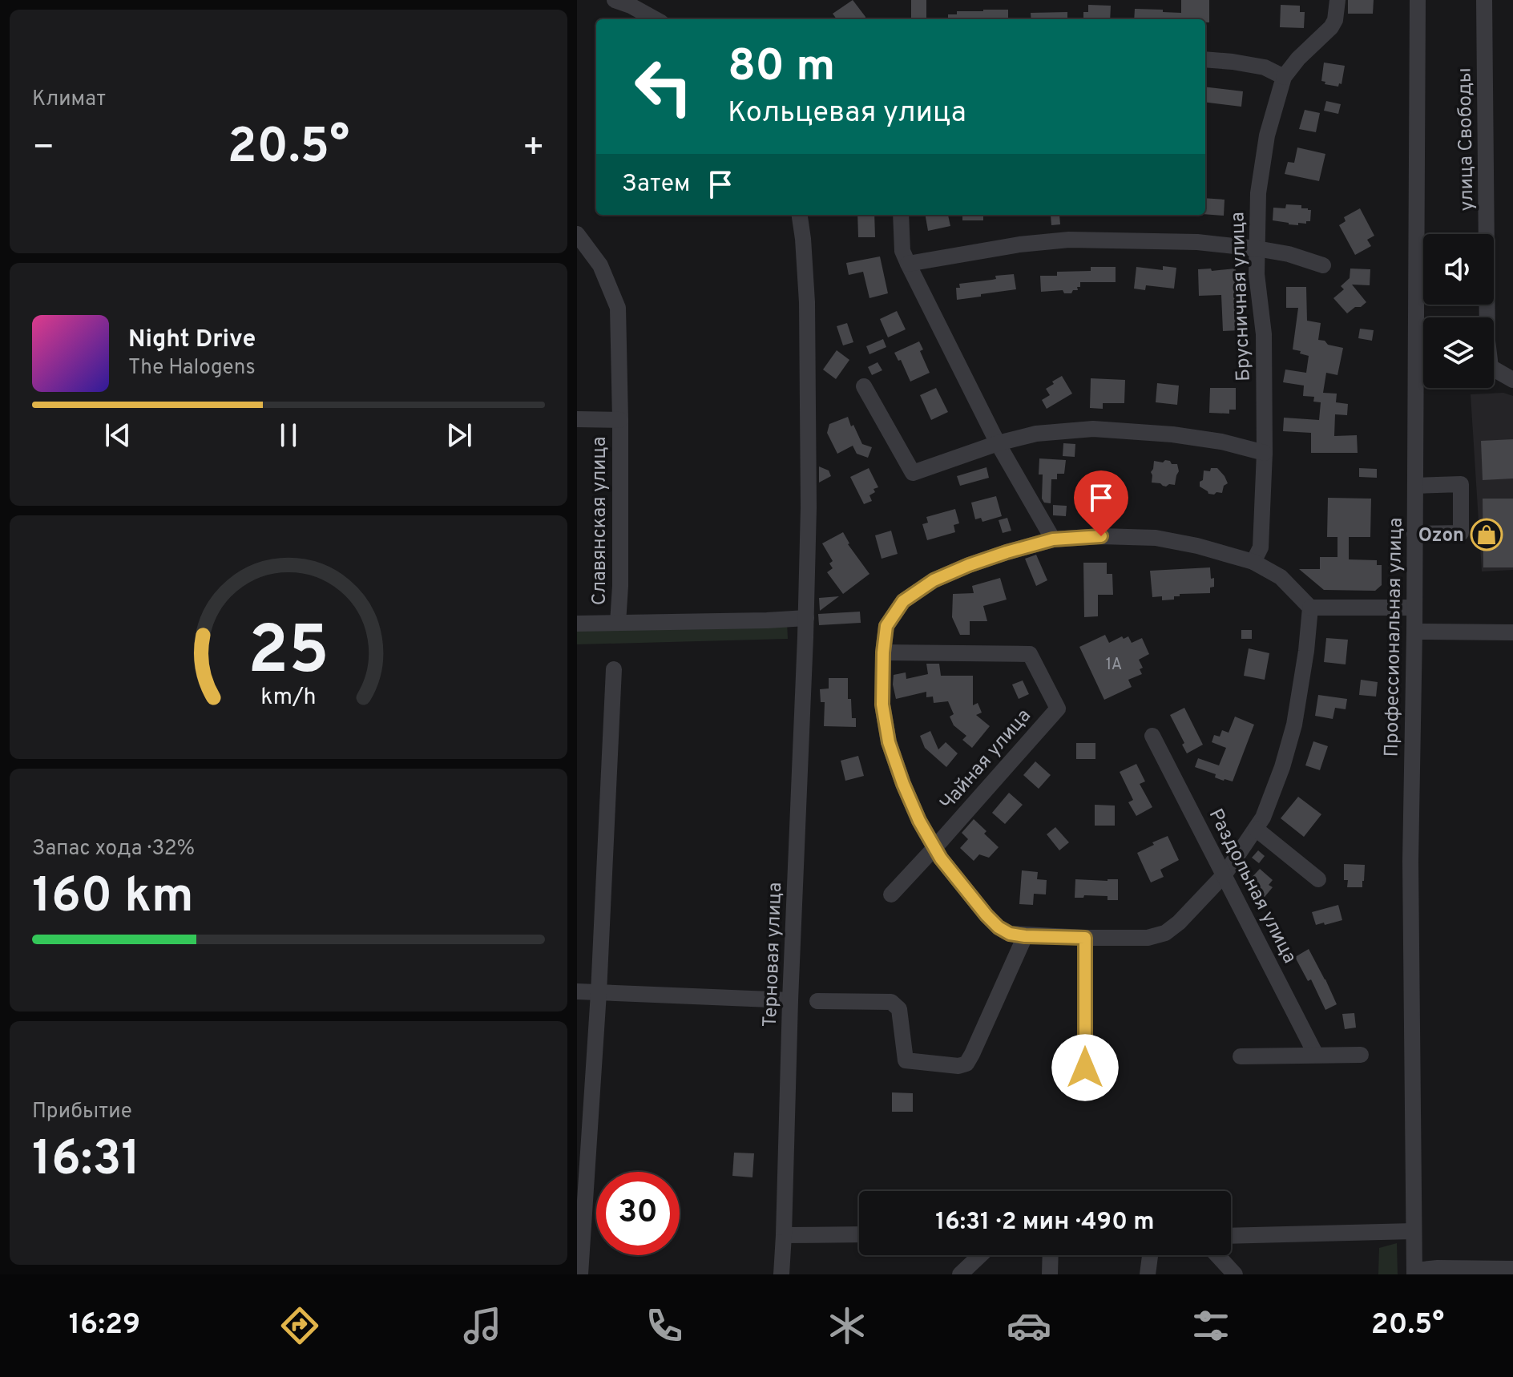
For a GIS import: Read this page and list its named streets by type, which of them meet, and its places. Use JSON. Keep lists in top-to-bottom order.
{
  "streets": {
    "street": [
      "улица Свободы",
      "Брусничная улица",
      "Славянская улица",
      "Профессиональная улица",
      "Чайная улица",
      "Раздольная улица",
      "Терновая улица"
    ]
  },
  "places": {
    "shop": ["Ozon"]
  },
  "house_numbers": ["1А"],
  "page": {
    "tile": [
      "Климат",
      ["Запас хода · 32%", "160 km"],
      ["Прибытие", "16:31"]
    ],
    "turn": ["80 m", "Кольцевая улица"],
    "heat": ["−", "20.5°", "+"],
    "then": "Затем",
    "song": ["Night Drive", "The Halogens"],
    "limit": "30",
    "trip": "16:31 · 2 мин · 490 m",
    "tabs": ["16:29", "20.5°"],
    "gauge": ["25", "km/h"]
  }
}
